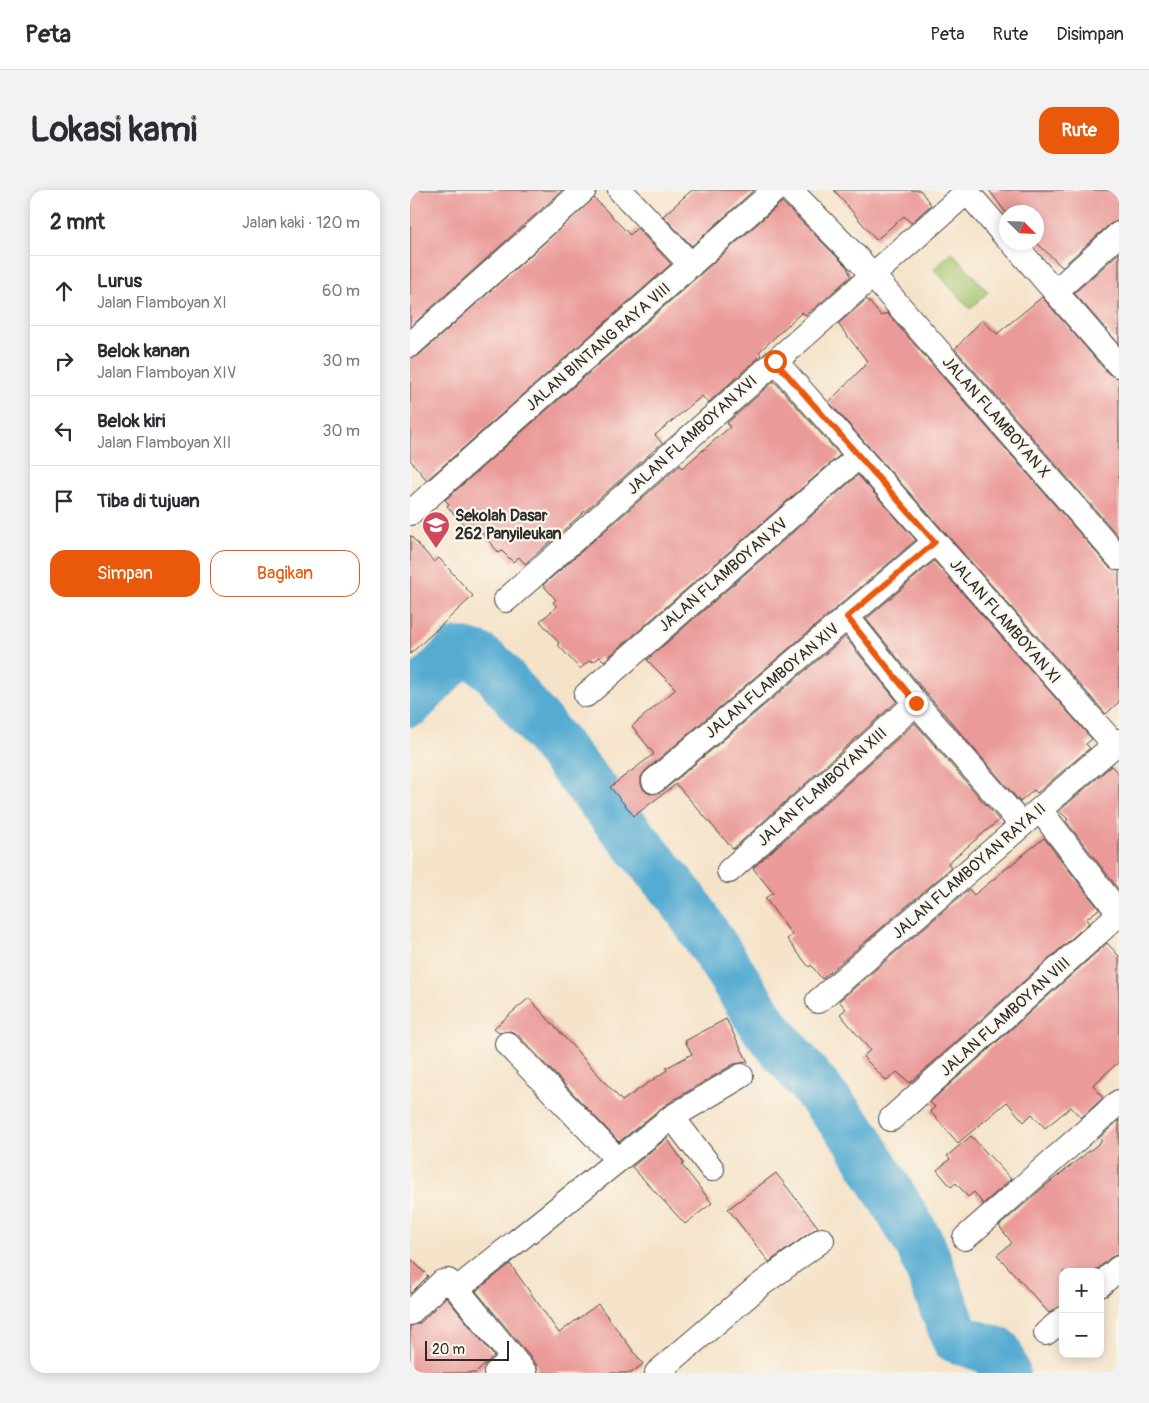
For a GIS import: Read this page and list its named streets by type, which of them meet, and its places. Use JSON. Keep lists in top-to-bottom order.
{
  "streets": {
    "street": [
      "JALAN BINTANG RAYA VIII",
      "JALAN FLAMBOYAN X",
      "JALAN FLAMBOYAN XVI",
      "JALAN FLAMBOYAN XV",
      "JALAN FLAMBOYAN XI",
      "JALAN FLAMBOYAN XIV",
      "JALAN FLAMBOYAN XIII",
      "JALAN FLAMBOYAN RAYA II",
      "JALAN FLAMBOYAN VIII"
    ]
  },
  "crossings": [
    ["JALAN FLAMBOYAN X", "JALAN FLAMBOYAN XVI"],
    ["JALAN FLAMBOYAN XVI", "JALAN FLAMBOYAN XI"],
    ["JALAN FLAMBOYAN XV", "JALAN FLAMBOYAN XI"],
    ["JALAN FLAMBOYAN XI", "JALAN FLAMBOYAN XIV"],
    ["JALAN FLAMBOYAN XI", "JALAN FLAMBOYAN RAYA II"]
  ],
  "places": {
    "school or university": ["Sekolah Dasar 262 Panyileukan"]
  },
  "scale_bar": "20 m",
  "north": "bottom right",
  "page": {
    "header": "Peta",
    "nav": ["Peta", "Rute", "Disimpan"],
    "buttons": [
      "Rute",
      ["Simpan", "Bagikan"]
    ],
    "title": "Lokasi kami",
    "heading": ["2 mnt", "Jalan kaki · 120 m"],
    "list": [
      ["Lurus", "Jalan Flamboyan XI", "60 m"],
      ["Belok kanan", "Jalan Flamboyan XIV", "30 m"],
      ["Belok kiri", "Jalan Flamboyan XII", "30 m"],
      "Tiba di tujuan"
    ],
    "map_buttons": ["+", "−"],
    "scale": "20 m"
  }
}
